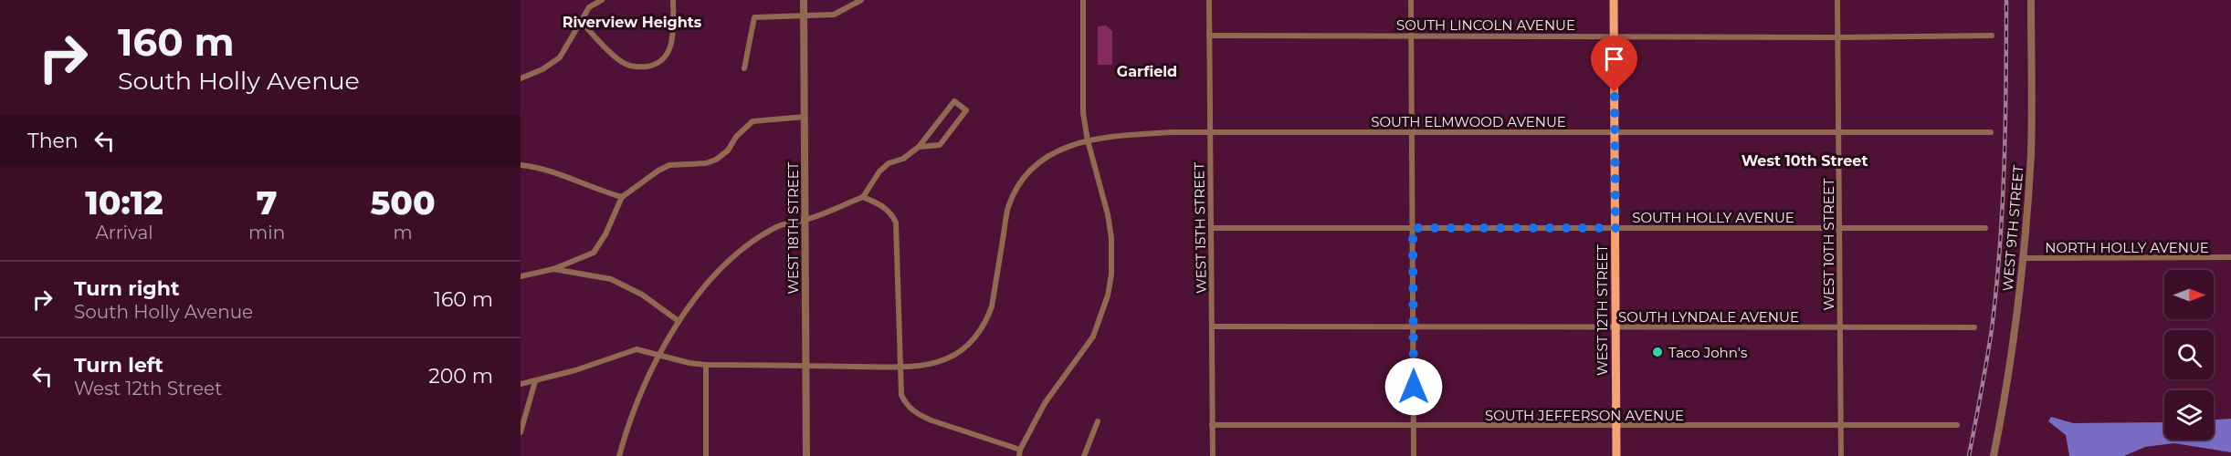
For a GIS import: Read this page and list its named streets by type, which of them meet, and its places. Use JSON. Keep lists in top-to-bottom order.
{
  "streets": {
    "main road": ["WEST 12TH STREET"],
    "street": [
      "SOUTH LINCOLN AVENUE",
      "SOUTH ELMWOOD AVENUE",
      "SOUTH HOLLY AVENUE",
      "WEST 18TH STREET",
      "WEST 15TH STREET",
      "WEST 9TH STREET",
      "WEST 10TH STREET",
      "NORTH HOLLY AVENUE",
      "SOUTH LYNDALE AVENUE",
      "SOUTH JEFFERSON AVENUE"
    ]
  },
  "crossings": [
    ["SOUTH LINCOLN AVENUE", "WEST 15TH STREET"],
    ["SOUTH LINCOLN AVENUE", "WEST 10TH STREET"],
    ["SOUTH LINCOLN AVENUE", "WEST 12TH STREET"],
    ["SOUTH ELMWOOD AVENUE", "WEST 18TH STREET"],
    ["SOUTH ELMWOOD AVENUE", "WEST 15TH STREET"],
    ["SOUTH ELMWOOD AVENUE", "WEST 10TH STREET"],
    ["SOUTH ELMWOOD AVENUE", "WEST 12TH STREET"],
    ["SOUTH HOLLY AVENUE", "WEST 15TH STREET"],
    ["SOUTH HOLLY AVENUE", "WEST 10TH STREET"],
    ["SOUTH HOLLY AVENUE", "WEST 12TH STREET"],
    ["WEST 15TH STREET", "SOUTH LYNDALE AVENUE"],
    ["WEST 15TH STREET", "SOUTH JEFFERSON AVENUE"],
    ["WEST 9TH STREET", "NORTH HOLLY AVENUE"],
    ["WEST 10TH STREET", "SOUTH LYNDALE AVENUE"],
    ["WEST 10TH STREET", "SOUTH JEFFERSON AVENUE"],
    ["WEST 12TH STREET", "SOUTH LYNDALE AVENUE"],
    ["WEST 12TH STREET", "SOUTH JEFFERSON AVENUE"]
  ],
  "districts": ["Riverview Heights", "Garfield", "West 10th Street"],
  "places": ["Taco John's"],
  "north": "right",
  "page": {
    "turn": ["160 m", "South Holly Avenue"],
    "then": "Then",
    "eta": [
      "10:12",
      "Arrival",
      "7",
      "min",
      "500",
      "m"
    ],
    "list": [
      {
        "name": "Turn right",
        "note": "South Holly Avenue",
        "value": "160 m"
      },
      {
        "name": "Turn left",
        "note": "West 12th Street",
        "value": "200 m"
      }
    ]
  }
}
